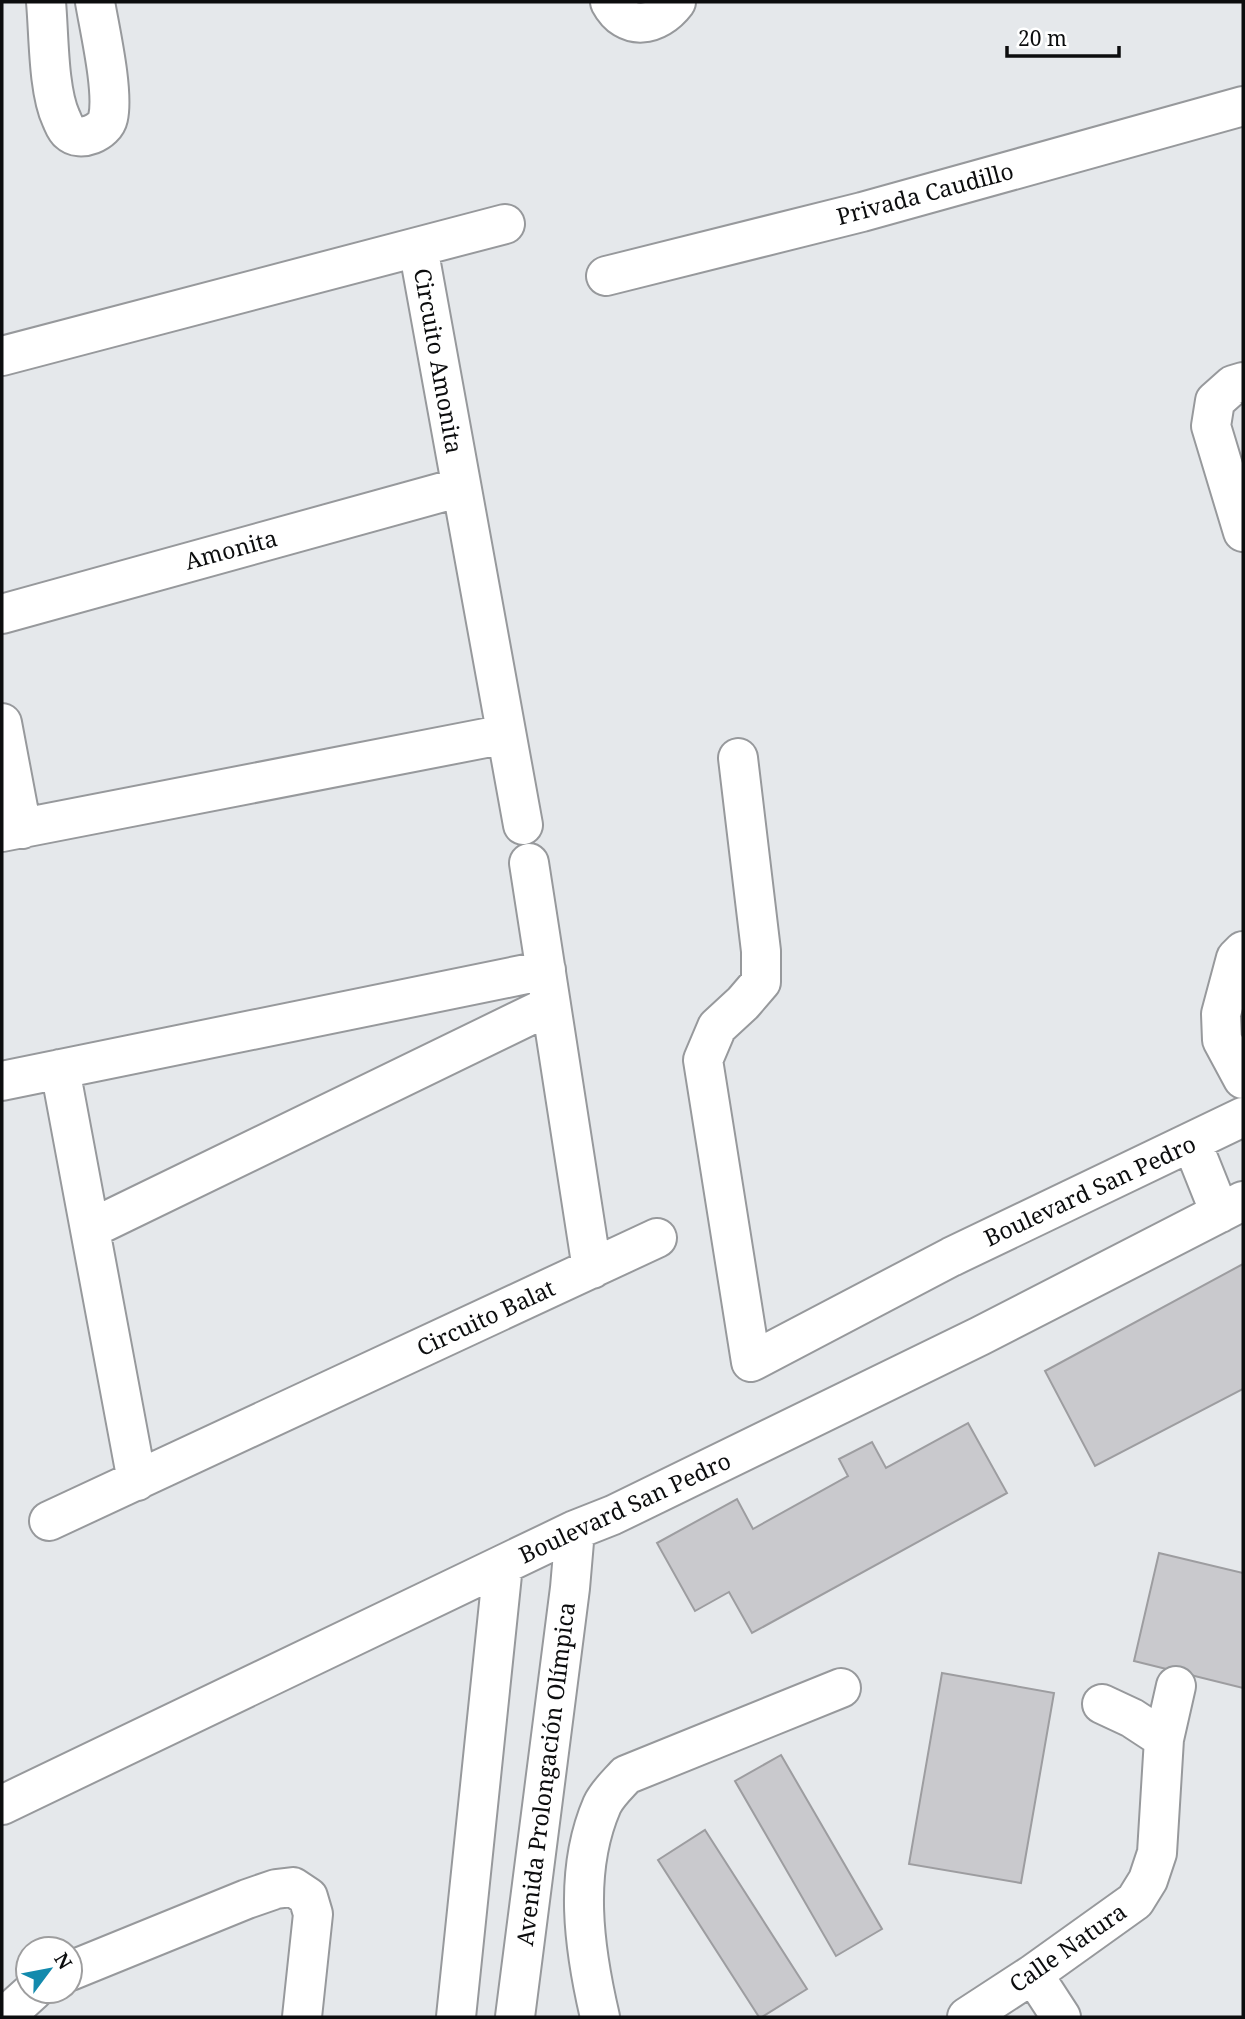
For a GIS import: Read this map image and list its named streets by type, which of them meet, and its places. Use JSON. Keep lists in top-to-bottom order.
{
  "streets": {
    "street": [
      "Privada Caudillo",
      "Circuito Amonita",
      "Amonita",
      "Boulevard San Pedro",
      "Circuito Balat",
      "Avenida Prolongación Olímpica",
      "Calle Natura"
    ]
  },
  "crossings": [
    ["Circuito Amonita", "Amonita"],
    ["Boulevard San Pedro", "Avenida Prolongación Olímpica"]
  ],
  "scale_bar": "20 m",
  "north": "top right"
}
